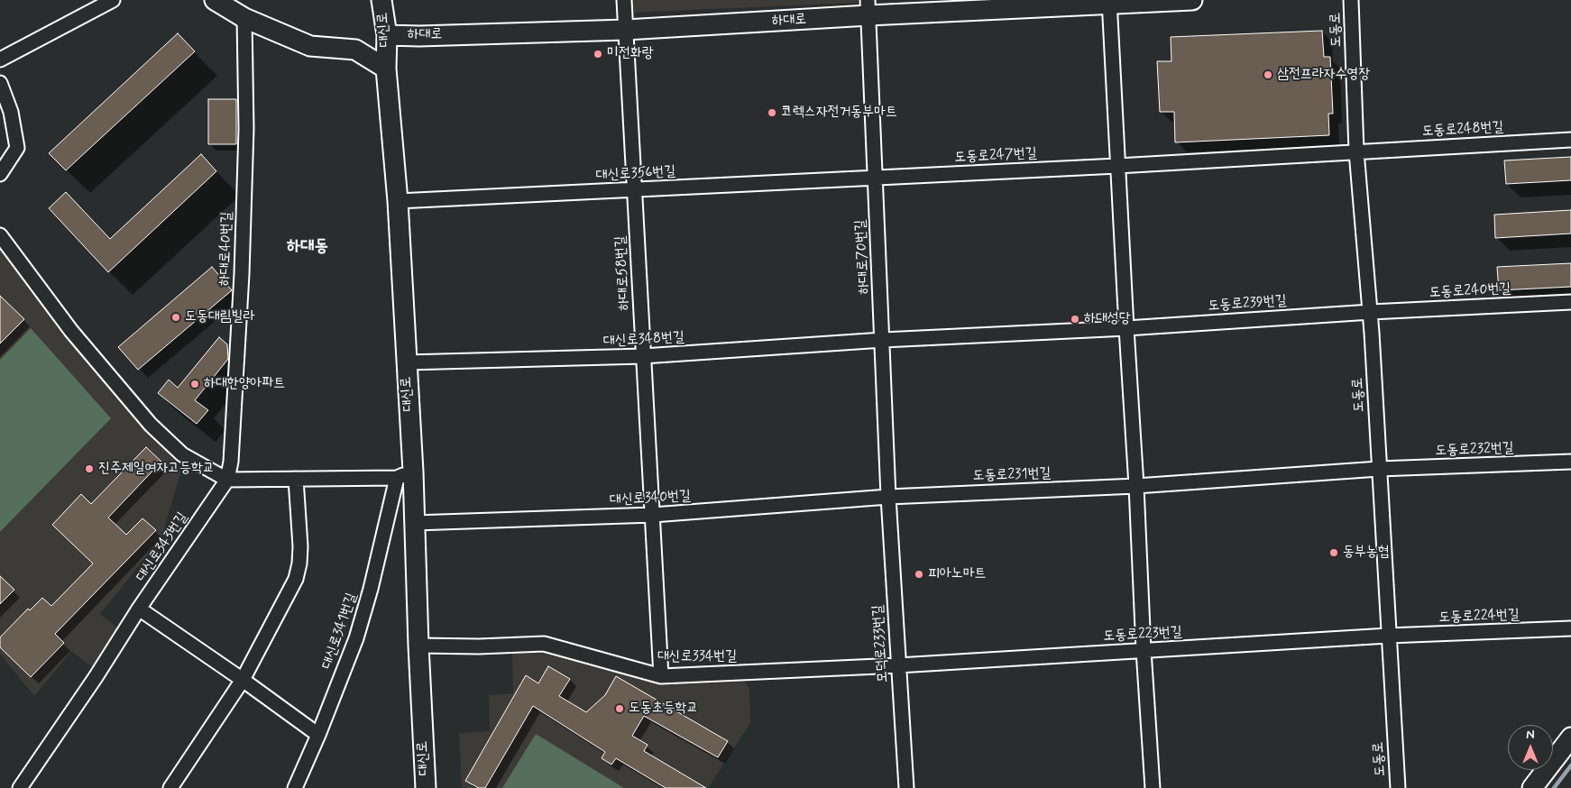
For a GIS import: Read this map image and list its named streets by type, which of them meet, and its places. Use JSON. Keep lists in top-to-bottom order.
{
  "streets": {
    "street": [
      "하대로",
      "대신로",
      "도동로",
      "도동로248번길",
      "도동로247번길",
      "대신로356번길",
      "하대로40번길",
      "하대로70번길",
      "하대로58번길",
      "도동로240번길",
      "도동로239번길",
      "대신로348번길",
      "도동로232번길",
      "도동로231번길",
      "대신로340번길",
      "대신로343번길",
      "도동로224번길",
      "대신로341번길",
      "도동로223번길",
      "모덕로233번길",
      "대신로334번길"
    ]
  },
  "crossings": [
    ["하대로", "대신로"],
    ["하대로", "하대로70번길"],
    ["하대로", "하대로58번길"],
    ["대신로", "대신로356번길"],
    ["대신로", "대신로348번길"],
    ["대신로", "대신로340번길"],
    ["대신로", "대신로341번길"],
    ["대신로", "대신로334번길"],
    ["도동로", "도동로248번길"],
    ["도동로", "도동로247번길"],
    ["도동로", "도동로240번길"],
    ["도동로", "도동로239번길"],
    ["도동로", "도동로232번길"],
    ["도동로", "도동로231번길"],
    ["도동로", "도동로224번길"],
    ["도동로", "도동로223번길"],
    ["도동로248번길", "도동로247번길"],
    ["도동로247번길", "대신로356번길"],
    ["도동로247번길", "하대로70번길"],
    ["대신로356번길", "하대로70번길"],
    ["대신로356번길", "하대로58번길"],
    ["하대로40번길", "대신로343번길"],
    ["하대로70번길", "도동로239번길"],
    ["하대로70번길", "대신로348번길"],
    ["하대로70번길", "도동로231번길"],
    ["하대로70번길", "대신로340번길"],
    ["하대로70번길", "모덕로233번길"],
    ["하대로58번길", "대신로348번길"],
    ["하대로58번길", "대신로340번길"],
    ["하대로58번길", "대신로334번길"],
    ["도동로240번길", "도동로239번길"],
    ["도동로239번길", "대신로348번길"],
    ["도동로232번길", "도동로231번길"],
    ["도동로231번길", "대신로340번길"],
    ["도동로231번길", "모덕로233번길"],
    ["대신로340번길", "모덕로233번길"],
    ["도동로224번길", "도동로223번길"],
    ["도동로223번길", "모덕로233번길"],
    ["도동로223번길", "대신로334번길"],
    ["모덕로233번길", "대신로334번길"]
  ],
  "districts": ["하대동"],
  "places": [
    "미전화랑",
    "삼전프라자수영장",
    "코렉스자전거동부마트",
    "도동대림빌라",
    "하대성당",
    "하대한양아파트",
    "진주제일여자고등학교",
    "동부농협",
    "피아노마트",
    "도동초등학교"
  ],
  "north": "top"
}
